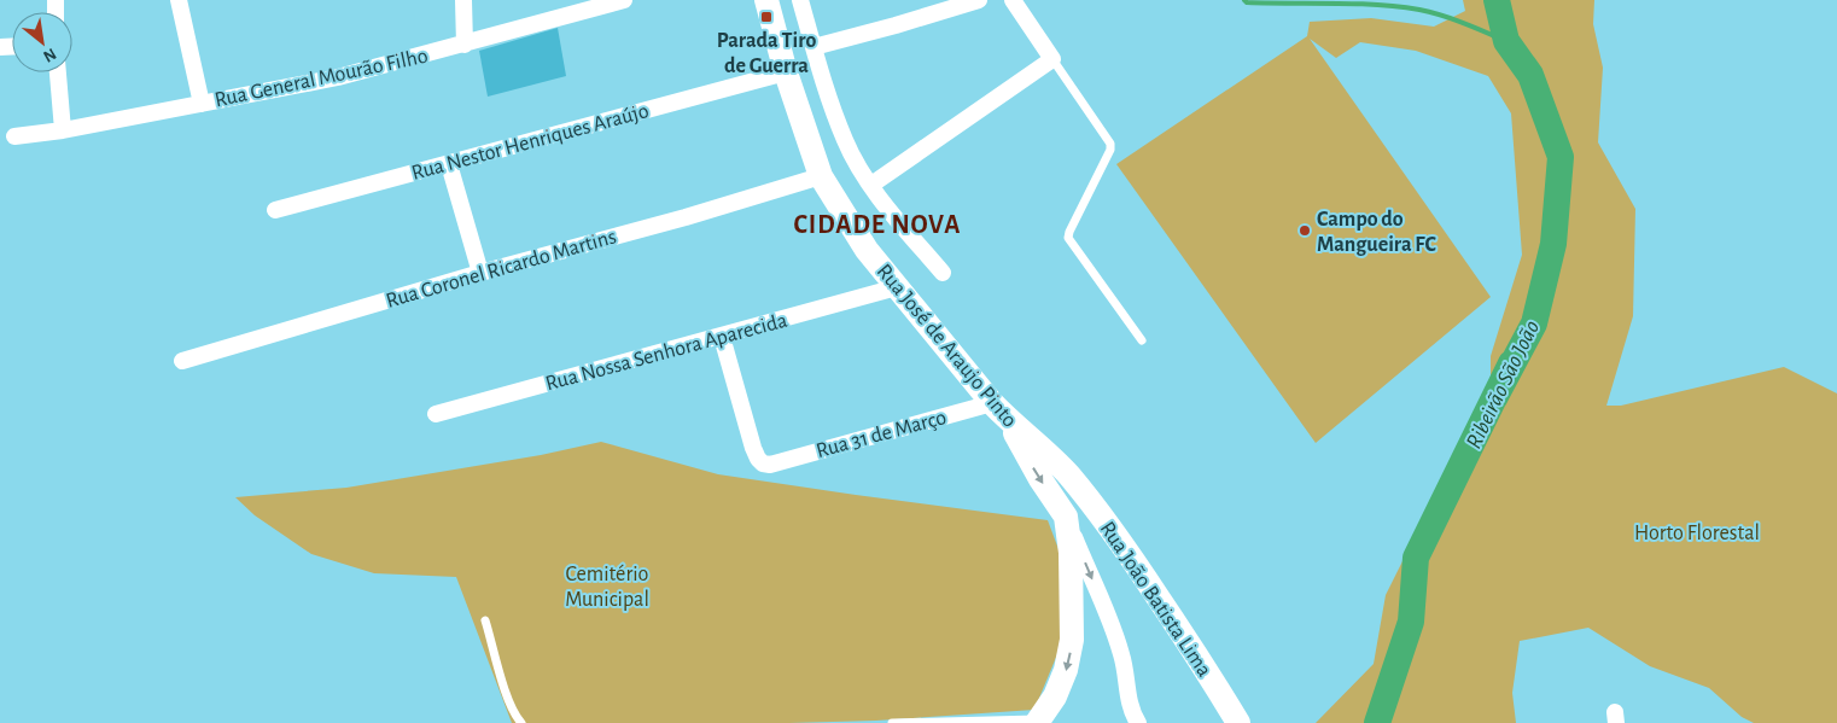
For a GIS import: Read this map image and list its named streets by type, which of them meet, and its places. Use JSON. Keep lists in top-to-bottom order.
{
  "streets": {
    "main road": ["Rua José de Araujo Pinto", "Rua João Batista Lima"],
    "street": [
      "Rua General Mourão Filho",
      "Rua Nestor Henriques Araújo",
      "Rua Coronel Ricardo Martins",
      "Rua Nossa Senhora Aparecida",
      "Rua 31 de Março"
    ]
  },
  "crossings": [
    ["Rua Nestor Henriques Araújo", "Rua José de Araujo Pinto"],
    ["Rua Coronel Ricardo Martins", "Rua José de Araujo Pinto"],
    ["Rua José de Araujo Pinto", "Rua Nossa Senhora Aparecida"],
    ["Rua José de Araujo Pinto", "Rua 31 de Março"],
    ["Rua José de Araujo Pinto", "Rua João Batista Lima"],
    ["Rua Nossa Senhora Aparecida", "Rua 31 de Março"]
  ],
  "districts": ["CIDADE NOVA"],
  "water": ["Ribeirão São João"],
  "parks": ["Horto Florestal", "Cemitério Municipal"],
  "places": {
    "transit": ["Parada Tiro de Guerra"],
    "other": ["Campo do Mangueira FC"]
  },
  "north": "bottom right"
}
